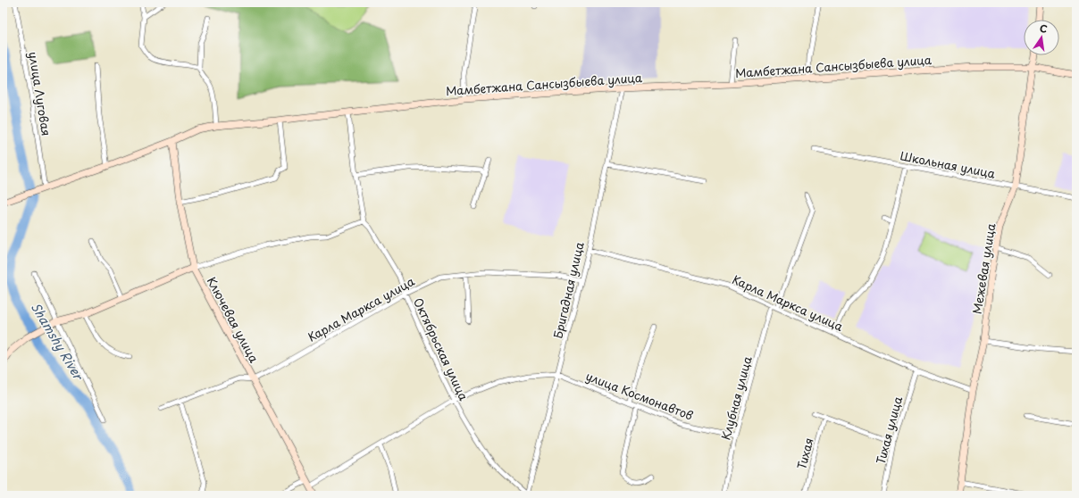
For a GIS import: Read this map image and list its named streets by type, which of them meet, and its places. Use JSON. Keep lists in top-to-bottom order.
{
  "streets": {
    "main road": ["Мамбетжана Сансызбыева улица", "Межевая улица", "Ключевая улица"],
    "street": [
      "улица Луговая",
      "Школьная улица",
      "Бригадная улица",
      "Карла Маркса улица",
      "Октябрьская улица",
      "улица Космонавтов",
      "Клубная улица",
      "Тихая улица",
      "Тихая"
    ]
  },
  "crossings": [
    ["Мамбетжана Сансызбыева улица", "улица Луговая"],
    ["Мамбетжана Сансызбыева улица", "Межевая улица"],
    ["Мамбетжана Сансызбыева улица", "Бригадная улица"],
    ["Мамбетжана Сансызбыева улица", "Ключевая улица"],
    ["Мамбетжана Сансызбыева улица", "Октябрьская улица"],
    ["Школьная улица", "Межевая улица"],
    ["Межевая улица", "Карла Маркса улица"],
    ["Бригадная улица", "Карла Маркса улица"],
    ["Бригадная улица", "Октябрьская улица"],
    ["Бригадная улица", "улица Космонавтов"],
    ["Карла Маркса улица", "Ключевая улица"],
    ["Карла Маркса улица", "Октябрьская улица"],
    ["Карла Маркса улица", "Клубная улица"],
    ["Карла Маркса улица", "Тихая улица"],
    ["улица Космонавтов", "Клубная улица"]
  ],
  "water": ["Shamshy River"],
  "north": "top"
}
